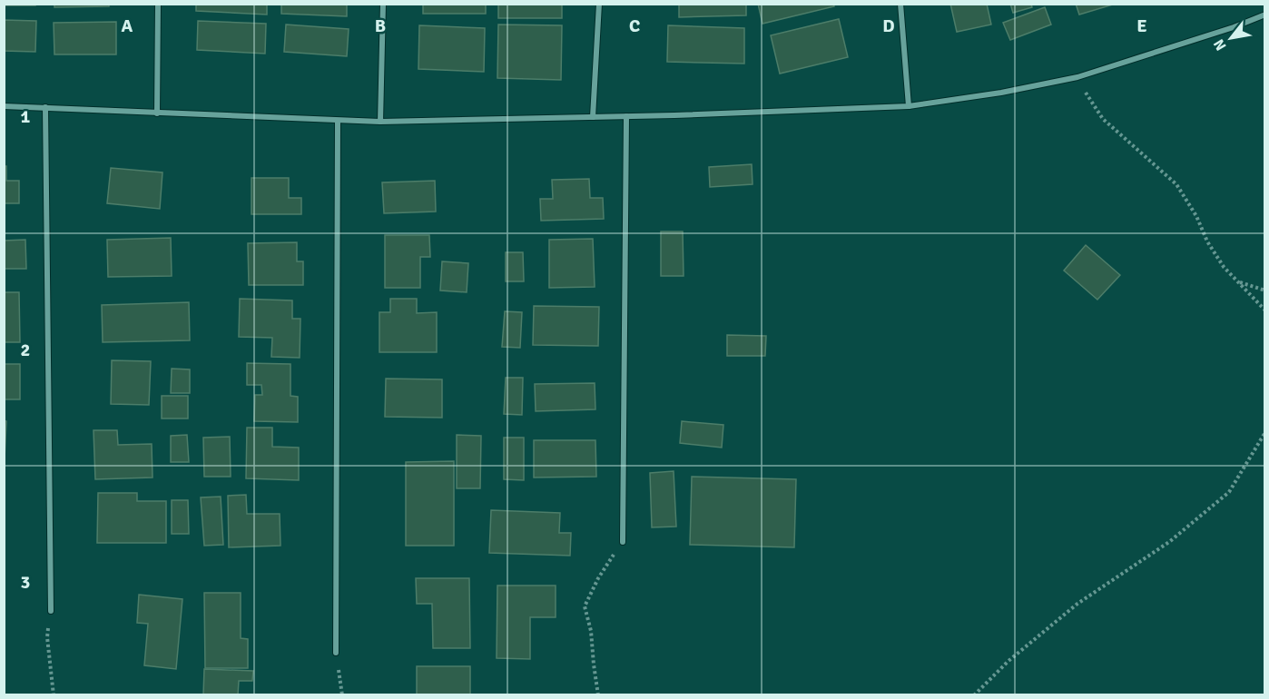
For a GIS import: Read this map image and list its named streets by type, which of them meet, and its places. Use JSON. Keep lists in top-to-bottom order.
{
  "north": "bottom left",
  "grid": {
    "columns": [
      "A",
      "B",
      "C",
      "D",
      "E"
    ],
    "rows": ["1", "2", "3"]
  }
}
